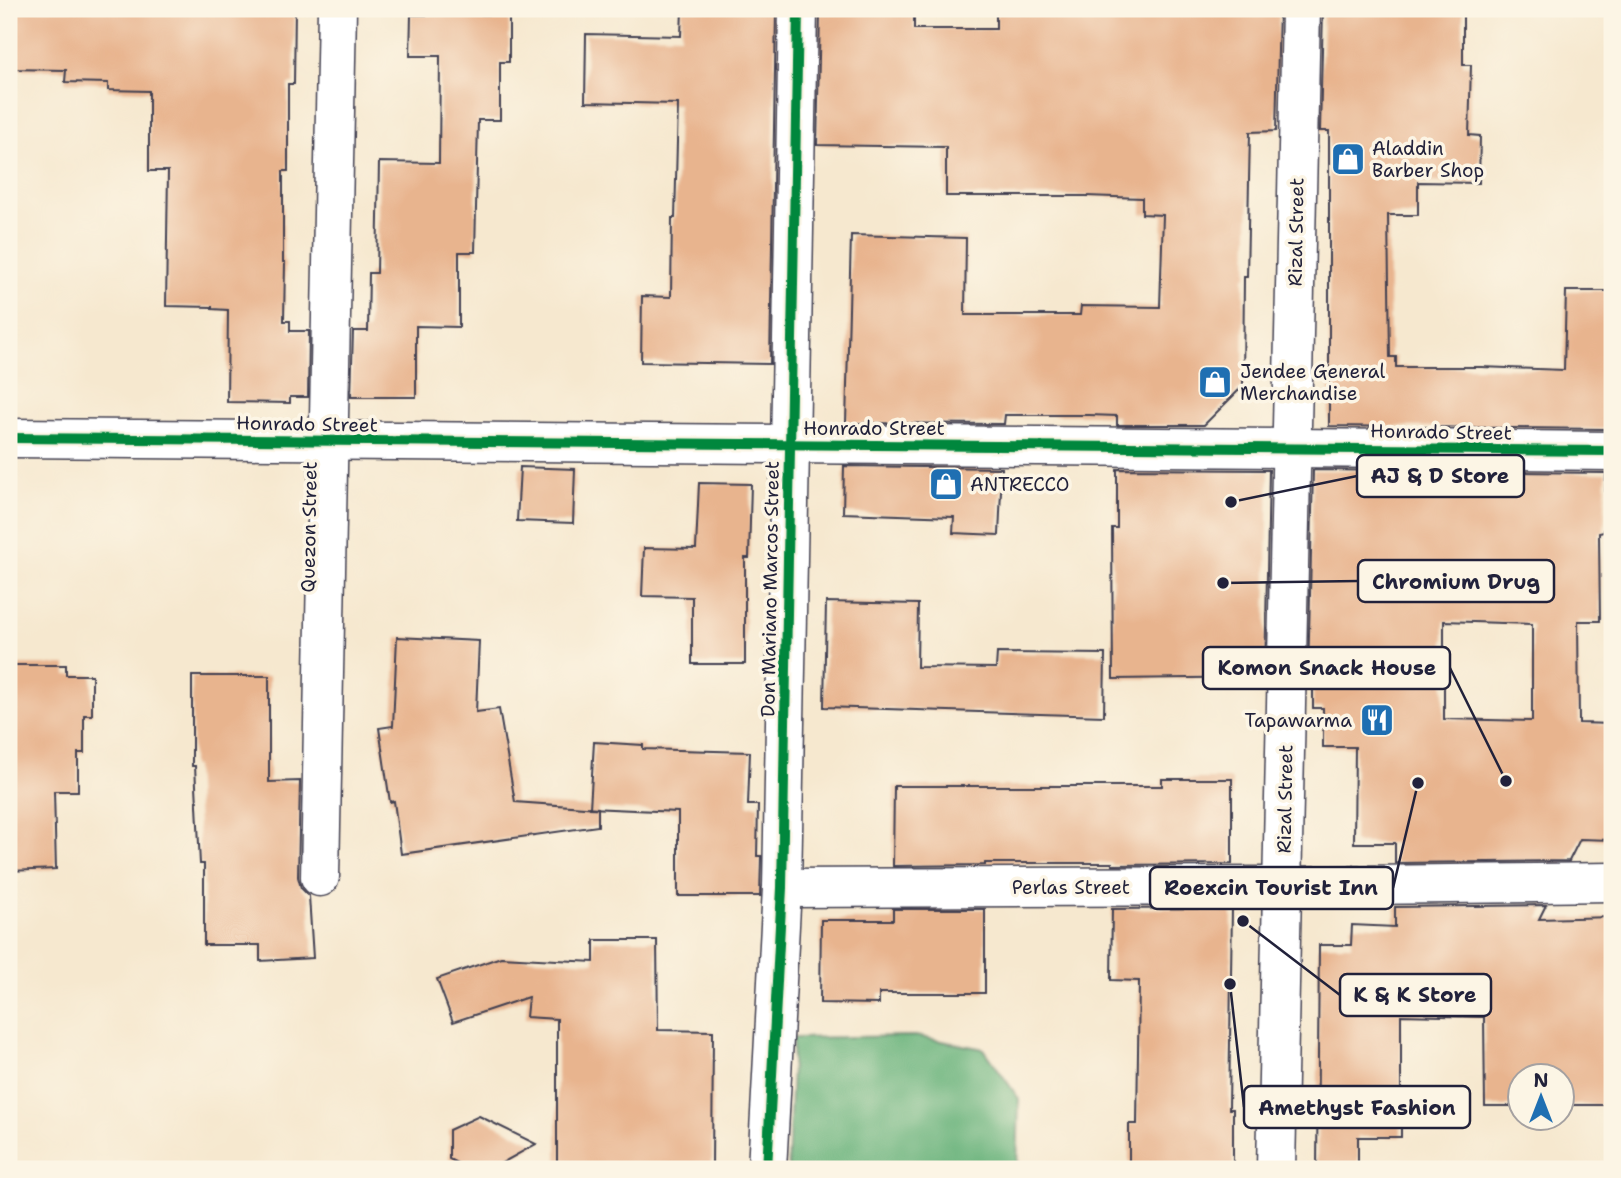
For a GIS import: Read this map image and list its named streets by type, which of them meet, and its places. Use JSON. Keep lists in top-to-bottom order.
{
  "streets": {
    "street": [
      "Rizal Street",
      "Honrado Street",
      "Quezon Street",
      "Don Mariano Marcos Street",
      "Perlas Street"
    ]
  },
  "crossings": [
    ["Rizal Street", "Honrado Street"],
    ["Rizal Street", "Perlas Street"],
    ["Honrado Street", "Quezon Street"],
    ["Honrado Street", "Don Mariano Marcos Street"],
    ["Don Mariano Marcos Street", "Perlas Street"]
  ],
  "places": {
    "shop": ["Aladdin Barber Shop", "Jendee General Merchandise", "ANTRECCO"],
    "other": [
      "AJ & D Store",
      "Chromium Drug",
      "Komon Snack House",
      "Roexcin Tourist Inn",
      "K & K Store",
      "Amethyst Fashion"
    ],
    "restaurant": ["Tapawarma"]
  },
  "north": "top"
}
